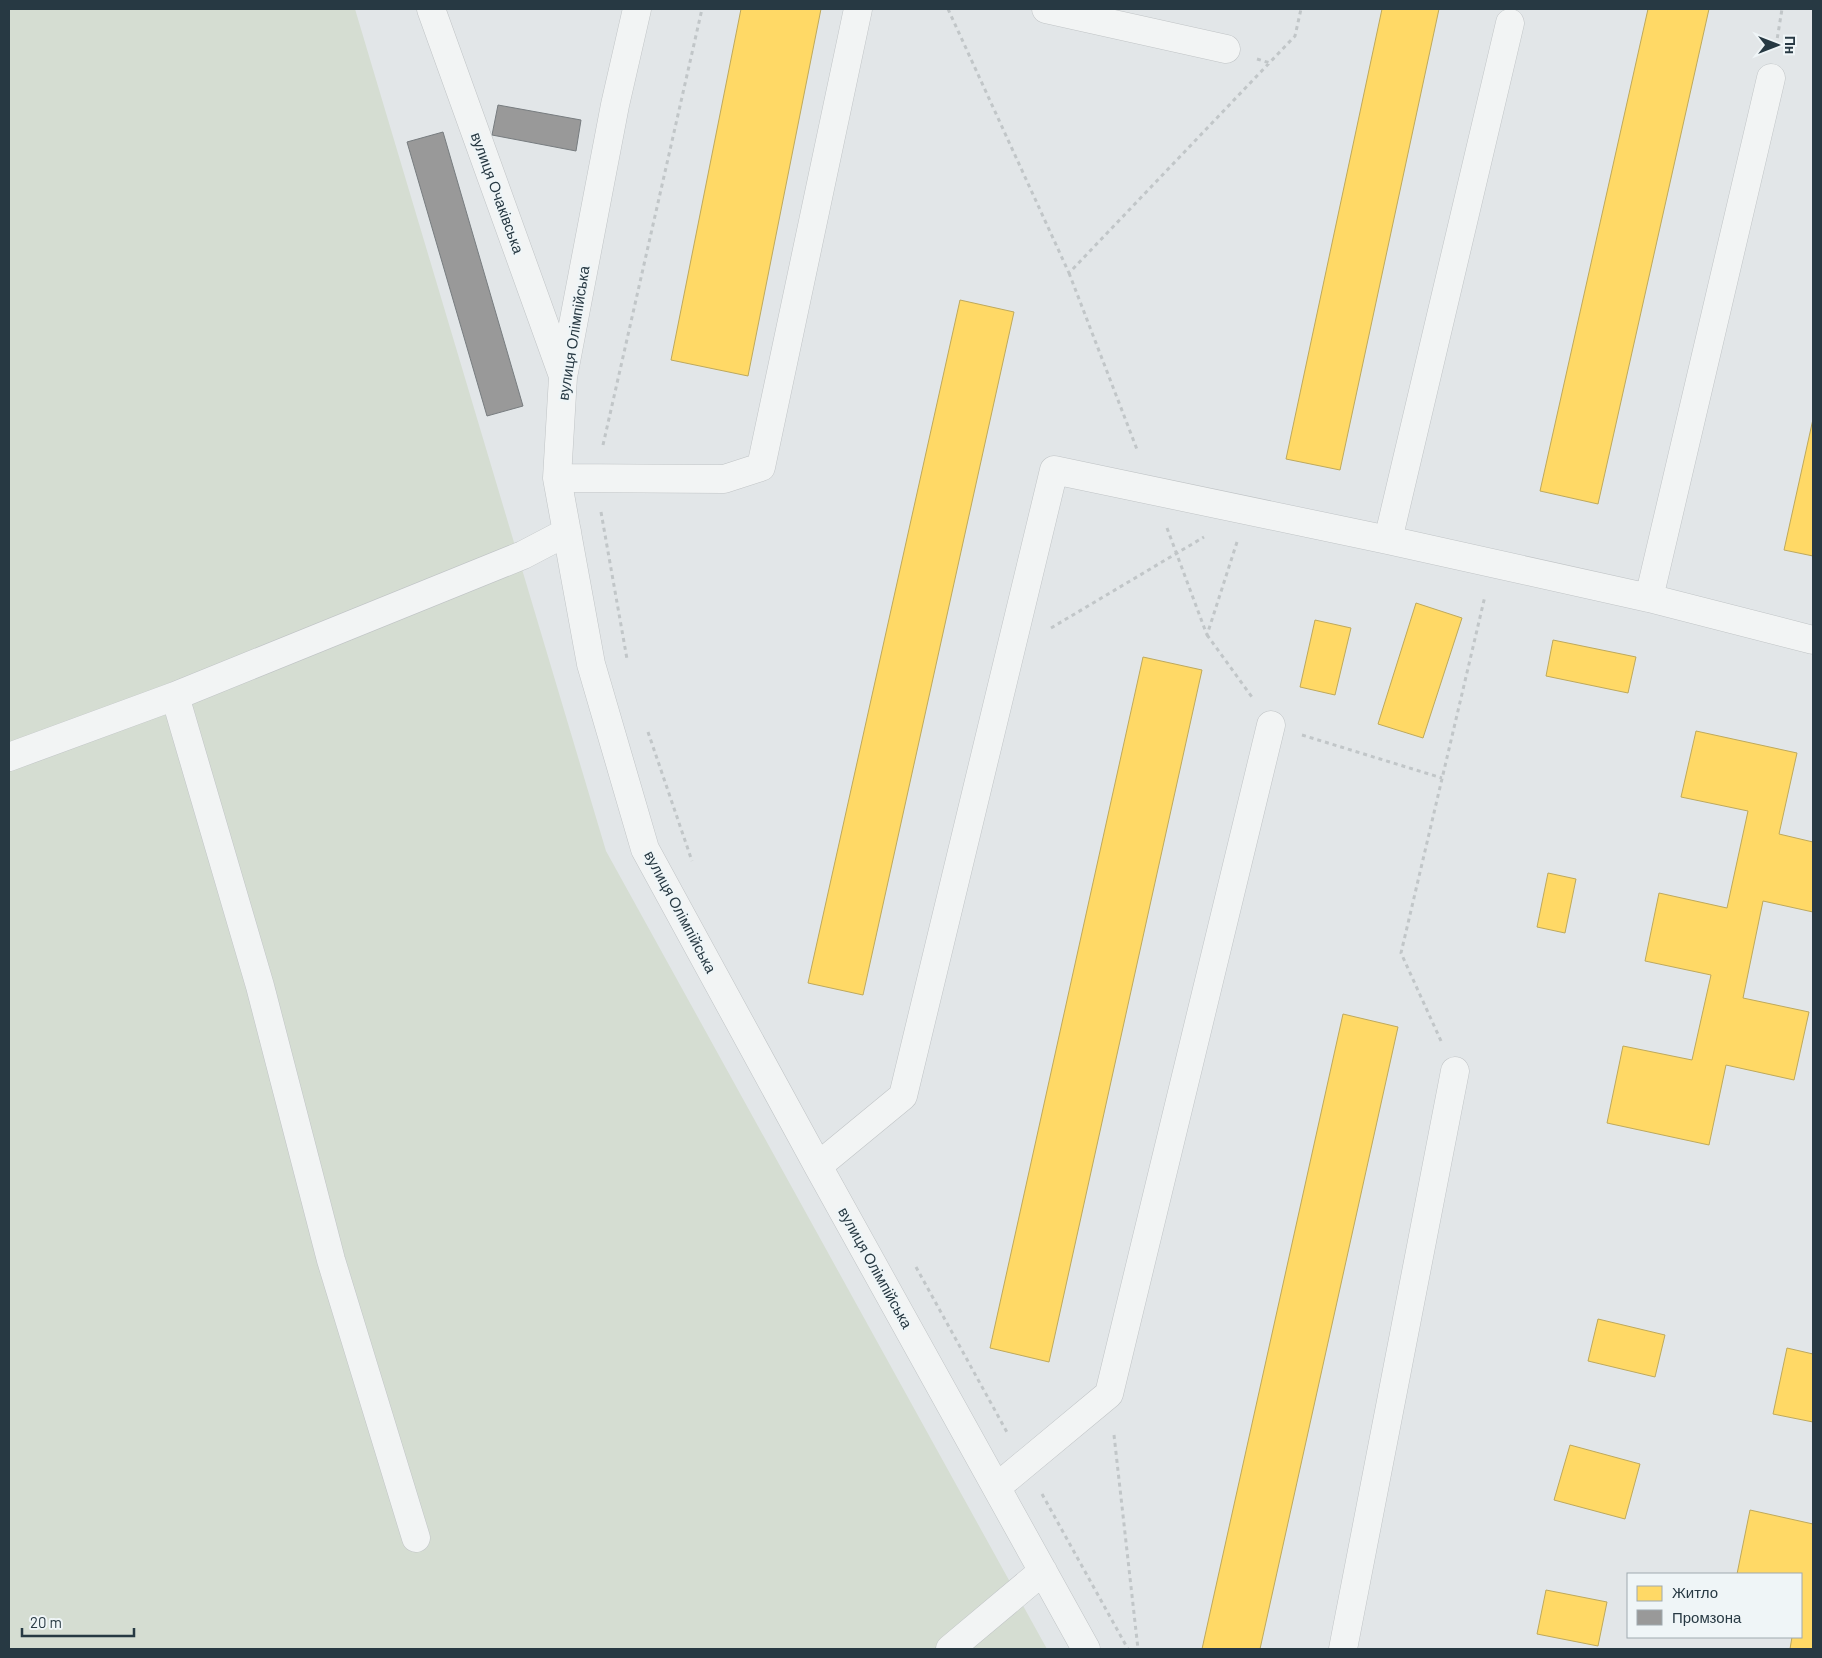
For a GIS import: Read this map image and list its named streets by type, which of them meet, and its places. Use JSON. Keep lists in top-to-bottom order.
{
  "streets": {
    "street": ["вулиця Очаківська", "вулиця Олімпійська"]
  },
  "crossings": [
    ["вулиця Очаківська", "вулиця Олімпійська"]
  ],
  "legend": ["Житло", "Промзона"],
  "scale_bar": "20 m",
  "north": "right"
}
